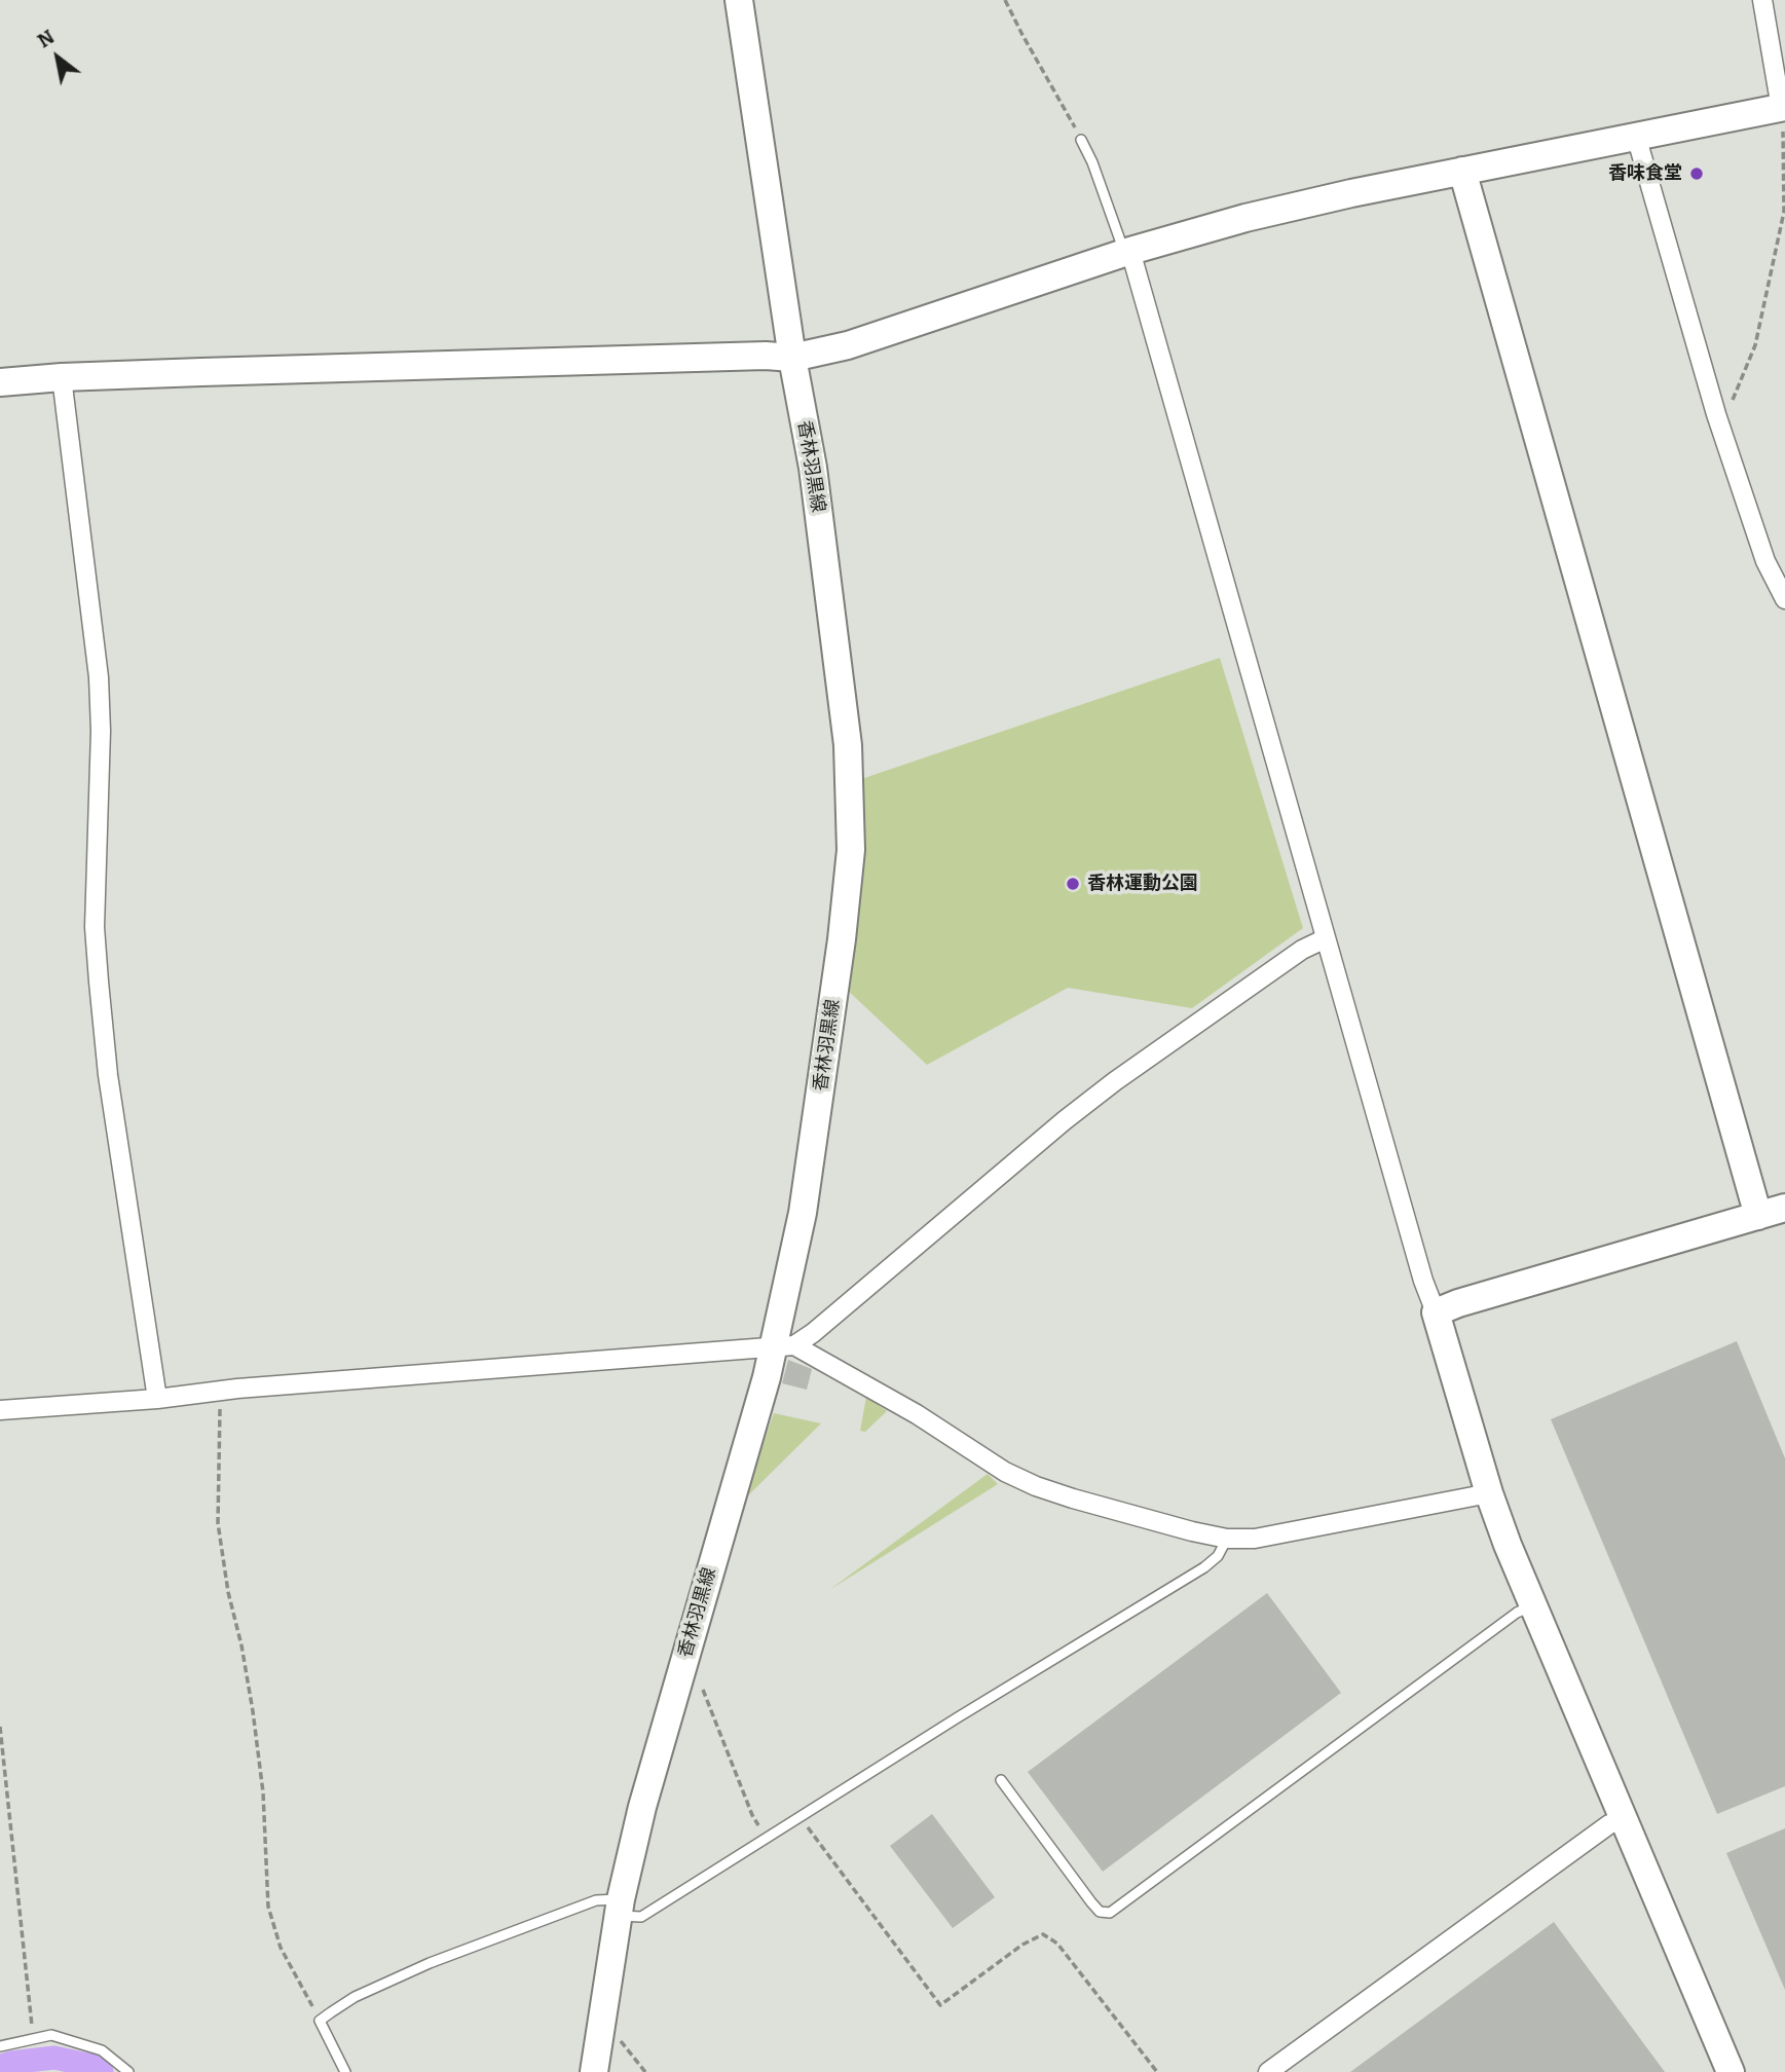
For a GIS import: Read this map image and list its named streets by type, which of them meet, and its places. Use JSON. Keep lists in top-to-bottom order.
{
  "streets": {
    "street": ["香林羽黒線"]
  },
  "places": ["香味食堂", "香林運動公園"],
  "north": "top left"
}
